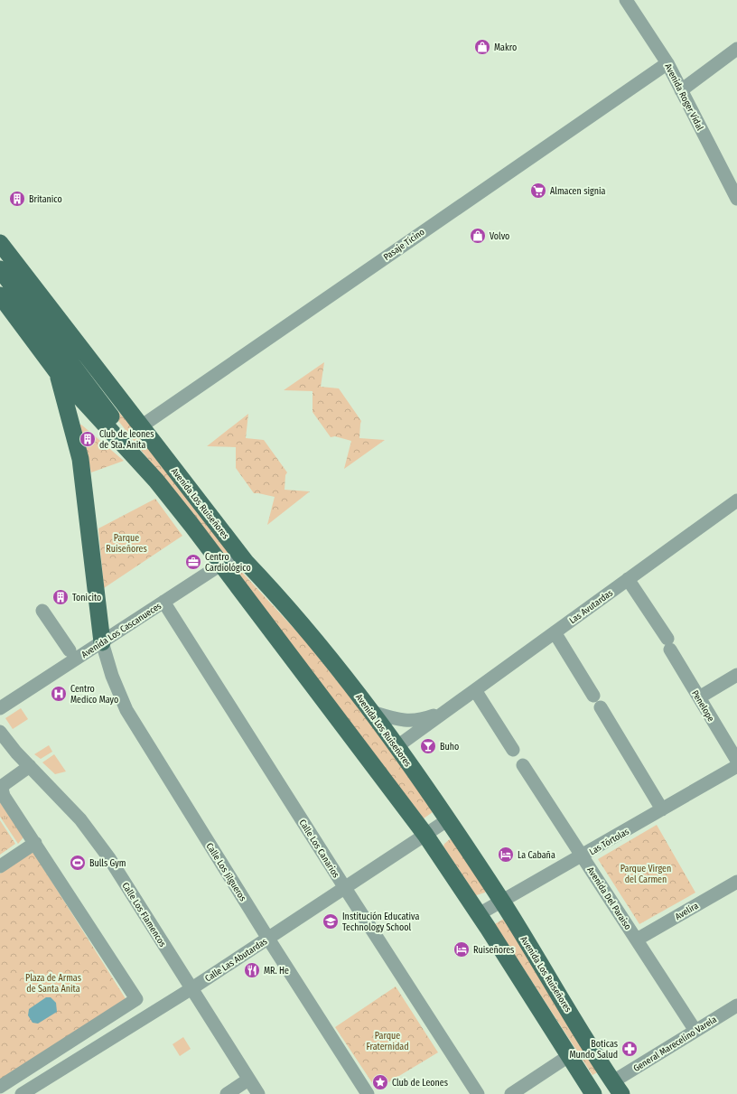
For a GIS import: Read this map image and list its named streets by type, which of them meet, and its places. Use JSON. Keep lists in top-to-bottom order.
{
  "streets": {
    "main road": ["Avenida Los Ruiseñores"],
    "street": [
      "Avenida Roger Vidal",
      "Pasaje Ticino",
      "Las Avutardas",
      "Avenida Los Cascanueces",
      "Penelope",
      "Las Tórtolas",
      "Calle Los Canarios",
      "Calle Los Jilgueros",
      "Avenida Del Paraiso",
      "Avelira",
      "Calle Los Flamencos",
      "Calle Las Abutardas",
      "General Marecelino Varela"
    ]
  },
  "crossings": [
    ["Avenida Roger Vidal", "Pasaje Ticino"],
    ["Pasaje Ticino", "Avenida Los Ruiseñores"],
    ["Avenida Los Ruiseñores", "Las Avutardas"],
    ["Avenida Los Ruiseñores", "Avenida Los Cascanueces"],
    ["Avenida Los Ruiseñores", "Las Tórtolas"],
    ["Avenida Los Ruiseñores", "Calle Las Abutardas"],
    ["Avenida Los Ruiseñores", "General Marecelino Varela"],
    ["Las Avutardas", "Penelope"],
    ["Avenida Los Cascanueces", "Calle Los Canarios"],
    ["Avenida Los Cascanueces", "Calle Los Jilgueros"],
    ["Las Tórtolas", "Avenida Del Paraiso"],
    ["Calle Los Canarios", "Calle Las Abutardas"],
    ["Calle Los Jilgueros", "Calle Las Abutardas"],
    ["Avenida Del Paraiso", "Avelira"],
    ["Avenida Del Paraiso", "General Marecelino Varela"],
    ["Calle Los Flamencos", "Calle Las Abutardas"]
  ],
  "parks": [
    "Parque Ruiseñores",
    "Parque Virgen del Carmen",
    "Plaza de Armas de Santa Anita",
    "Parque Fraternidad"
  ],
  "places": {
    "shop": ["Makro", "Volvo"],
    "supermarket": ["Almacen signia"],
    "building": ["Britanico", "Club de leones de Sta. Anita", "Tonicito"],
    "office": ["Centro Cardiológico"],
    "hospital": ["Centro Medico Mayo"],
    "bar": ["Buho"],
    "hotel": ["La Cabaña", "Ruiseñores"],
    "sports": ["Bulls Gym"],
    "school or university": ["Institución Educativa Technology School"],
    "restaurant": ["MR. He"],
    "pharmacy": ["Boticas Mundo Salud"],
    "place": ["Club de Leones"]
  }
}
